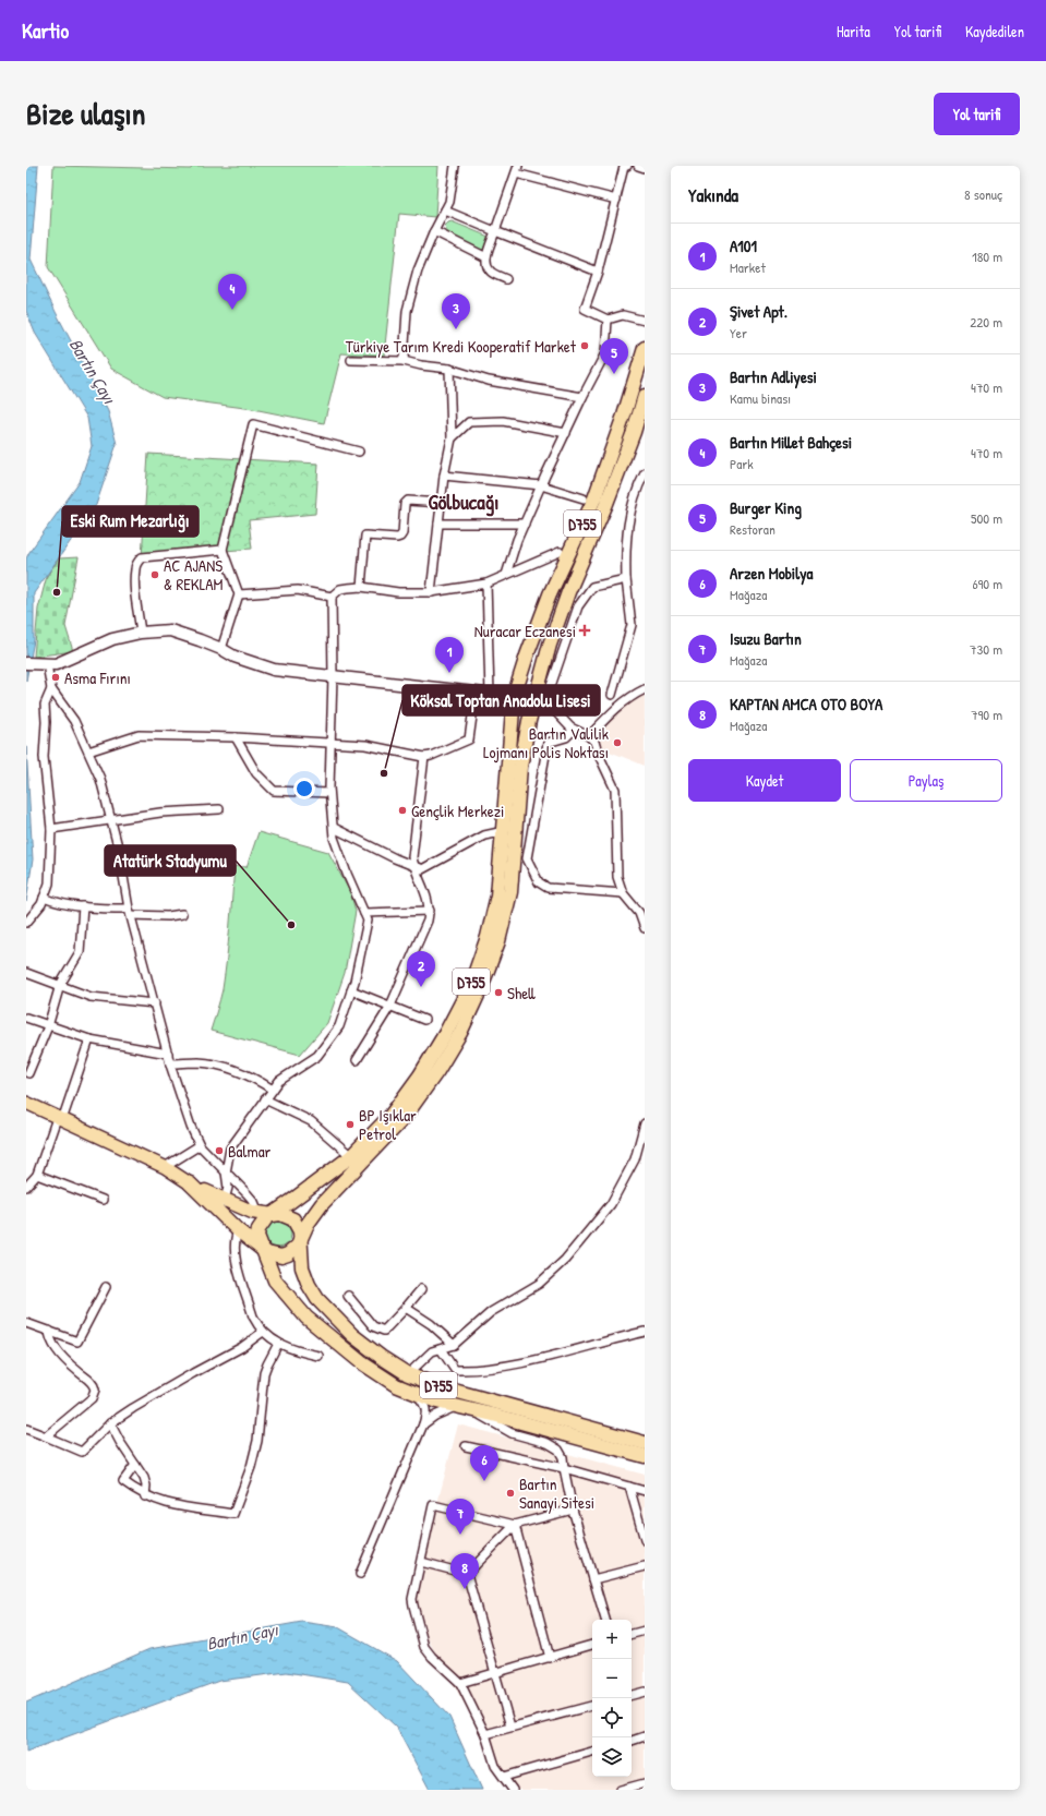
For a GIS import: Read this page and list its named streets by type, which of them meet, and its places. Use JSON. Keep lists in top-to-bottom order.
{
  "streets": {
    "highway": ["D755"]
  },
  "districts": ["Gölbucağı"],
  "water": ["Bartın Çayı"],
  "places": {
    "other": [
      "Türkiye Tarım Kredi Kooperatif Market",
      "AC AJANS & REKLAM",
      "Eski Rum Mezarlığı",
      "Asma Fırını",
      "Bartın Valilik Lojmanı Polis Noktası",
      "Köksal Toptan Anadolu Lisesi",
      "Gençlik Merkezi",
      "Atatürk Stadyumu",
      "Shell",
      "BP Işıklar Petrol",
      "Balmar",
      "Bartın Sanayi Sitesi"
    ],
    "health": ["Nuracar Eczanesi"]
  },
  "page": {
    "header": "Kartio",
    "nav": ["Harita", "Yol tarifi", "Kaydedilen"],
    "title": "Bize ulaşın",
    "buttons": [
      "Yol tarifi",
      ["Kaydet", "Paylaş"]
    ],
    "heading": ["Yakında", "8 sonuç"],
    "list": [
      {
        "mark": "1",
        "name": "A101",
        "note": "Market",
        "value": "180 m"
      },
      {
        "mark": "2",
        "name": "Şivet Apt.",
        "note": "Yer",
        "value": "220 m"
      },
      {
        "mark": "3",
        "name": "Bartın Adliyesi",
        "note": "Kamu binası",
        "value": "470 m"
      },
      {
        "mark": "4",
        "name": "Bartın Millet Bahçesi",
        "note": "Park",
        "value": "470 m"
      },
      {
        "mark": "5",
        "name": "Burger King",
        "note": "Restoran",
        "value": "500 m"
      },
      {
        "mark": "6",
        "name": "Arzen Mobilya",
        "note": "Mağaza",
        "value": "690 m"
      },
      {
        "mark": "7",
        "name": "Isuzu Bartın",
        "note": "Mağaza",
        "value": "730 m"
      },
      {
        "mark": "8",
        "name": "KAPTAN AMCA OTO BOYA",
        "note": "Mağaza",
        "value": "790 m"
      }
    ],
    "pins": [
      "4",
      "3",
      "5",
      "1",
      "2",
      "6",
      "7",
      "8"
    ],
    "map_buttons": ["+", "−"]
  }
}
